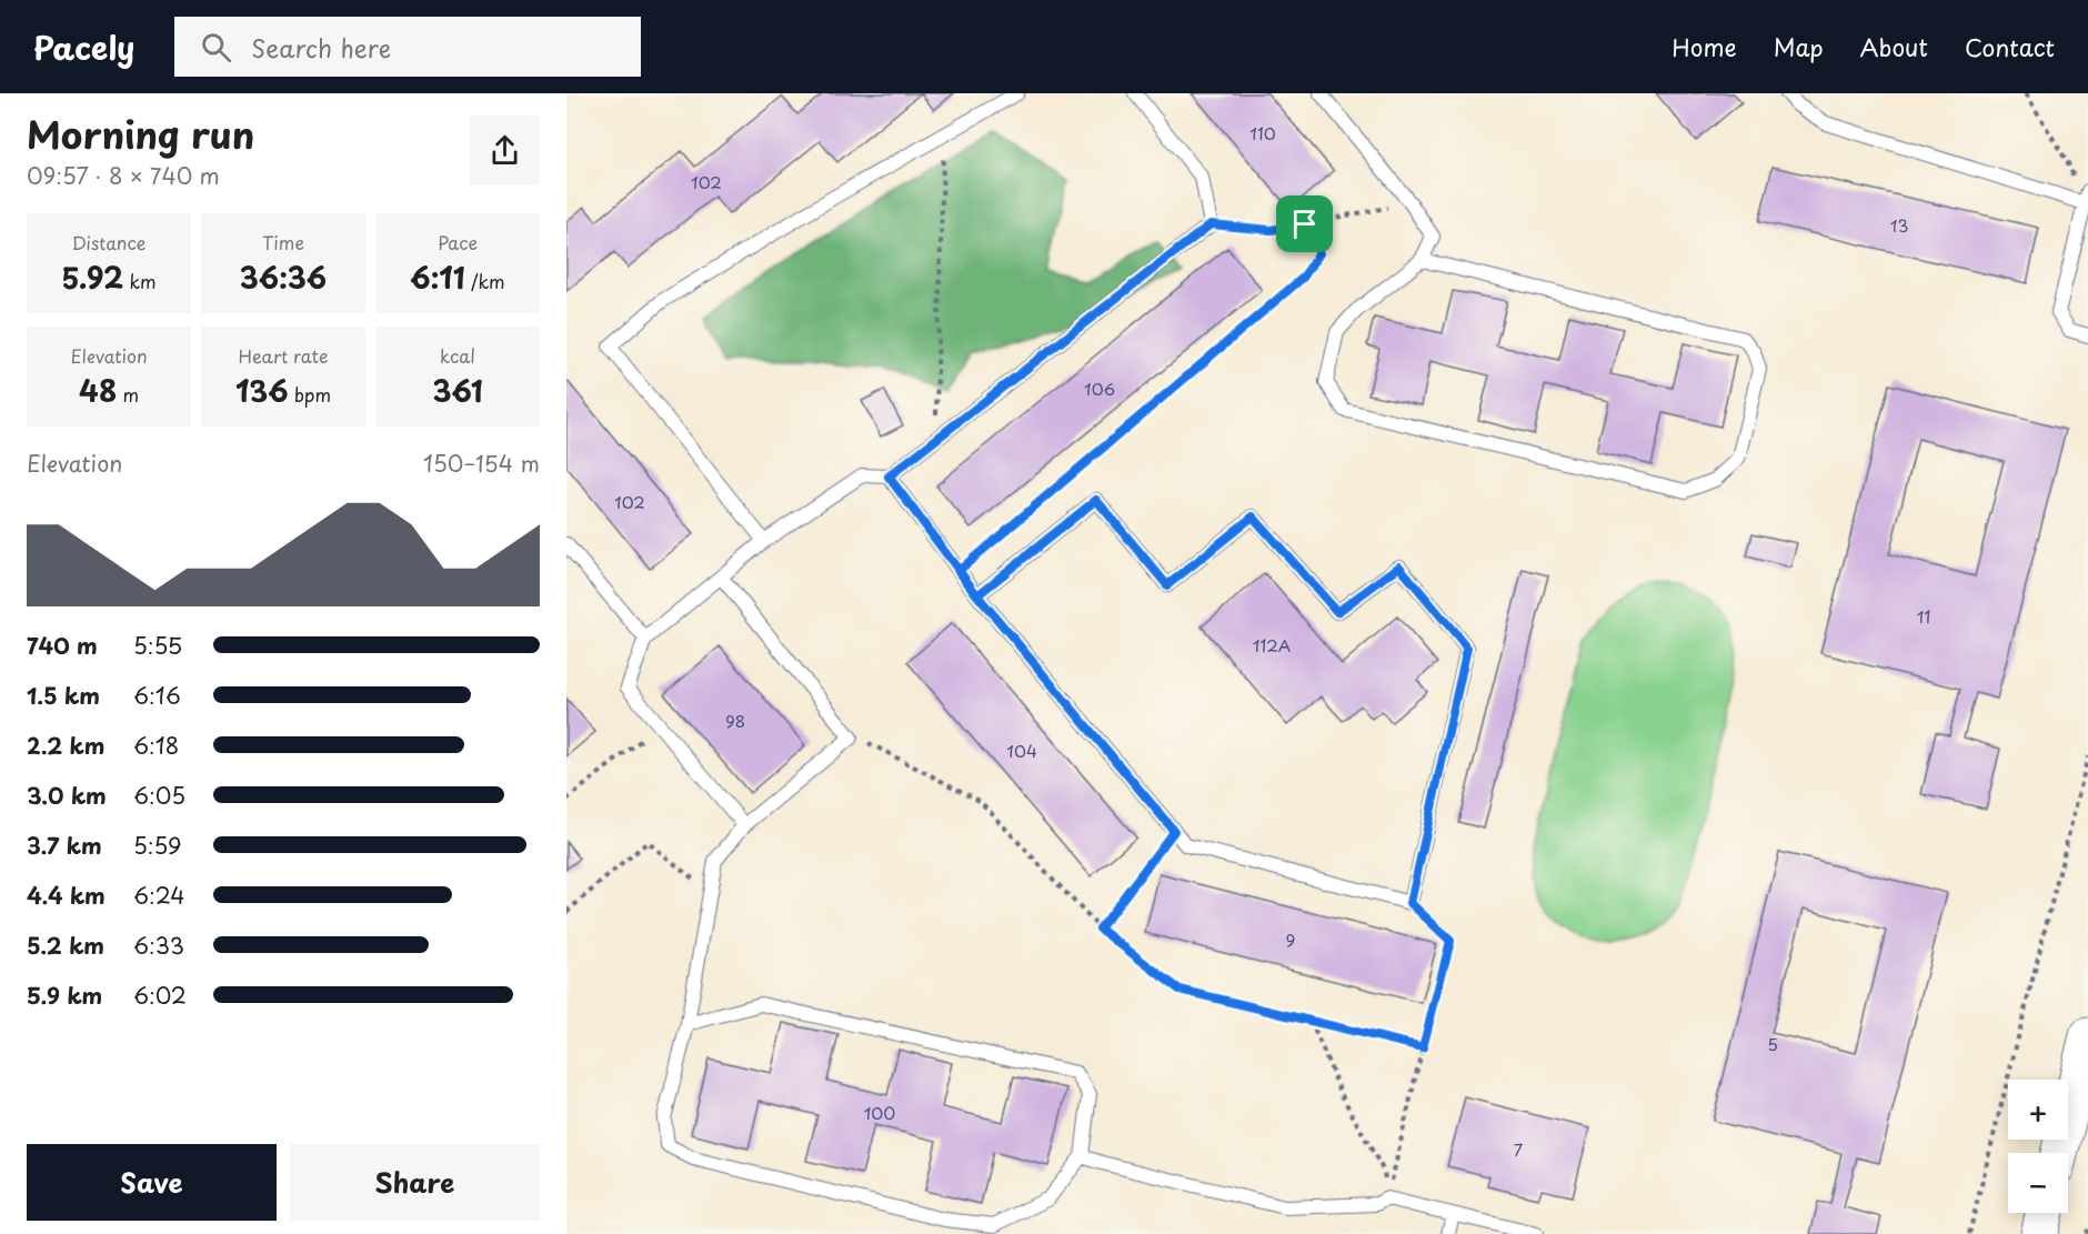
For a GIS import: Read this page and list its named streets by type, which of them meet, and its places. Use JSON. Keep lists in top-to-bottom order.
{
  "house_numbers": [
    "110",
    "102",
    "13",
    "106",
    "102",
    "11",
    "112А",
    "98",
    "104",
    "9",
    "5",
    "100",
    "7"
  ],
  "page": {
    "header": "Pacely",
    "search": "Search here",
    "nav": [
      "Home",
      "Map",
      "About",
      "Contact"
    ],
    "heading": ["Morning run", "09:57 · 8 × 740 m"],
    "stats": [
      ["Distance", "5.92 km"],
      ["Time", "36:36"],
      ["Pace", "6:11 /km"],
      ["Elevation", "48 m"],
      ["Heart rate", "136 bpm"],
      ["kcal", "361"]
    ],
    "chart": ["Elevation", "150–154 m"],
    "list": [
      {
        "name": "740 m",
        "note": "5:55"
      },
      {
        "name": "1.5 km",
        "note": "6:16"
      },
      {
        "name": "2.2 km",
        "note": "6:18"
      },
      {
        "name": "3.0 km",
        "note": "6:05"
      },
      {
        "name": "3.7 km",
        "note": "5:59"
      },
      {
        "name": "4.4 km",
        "note": "6:24"
      },
      {
        "name": "5.2 km",
        "note": "6:33"
      },
      {
        "name": "5.9 km",
        "note": "6:02"
      }
    ],
    "map_buttons": ["+", "−"],
    "buttons": ["Save", "Share"]
  }
}
